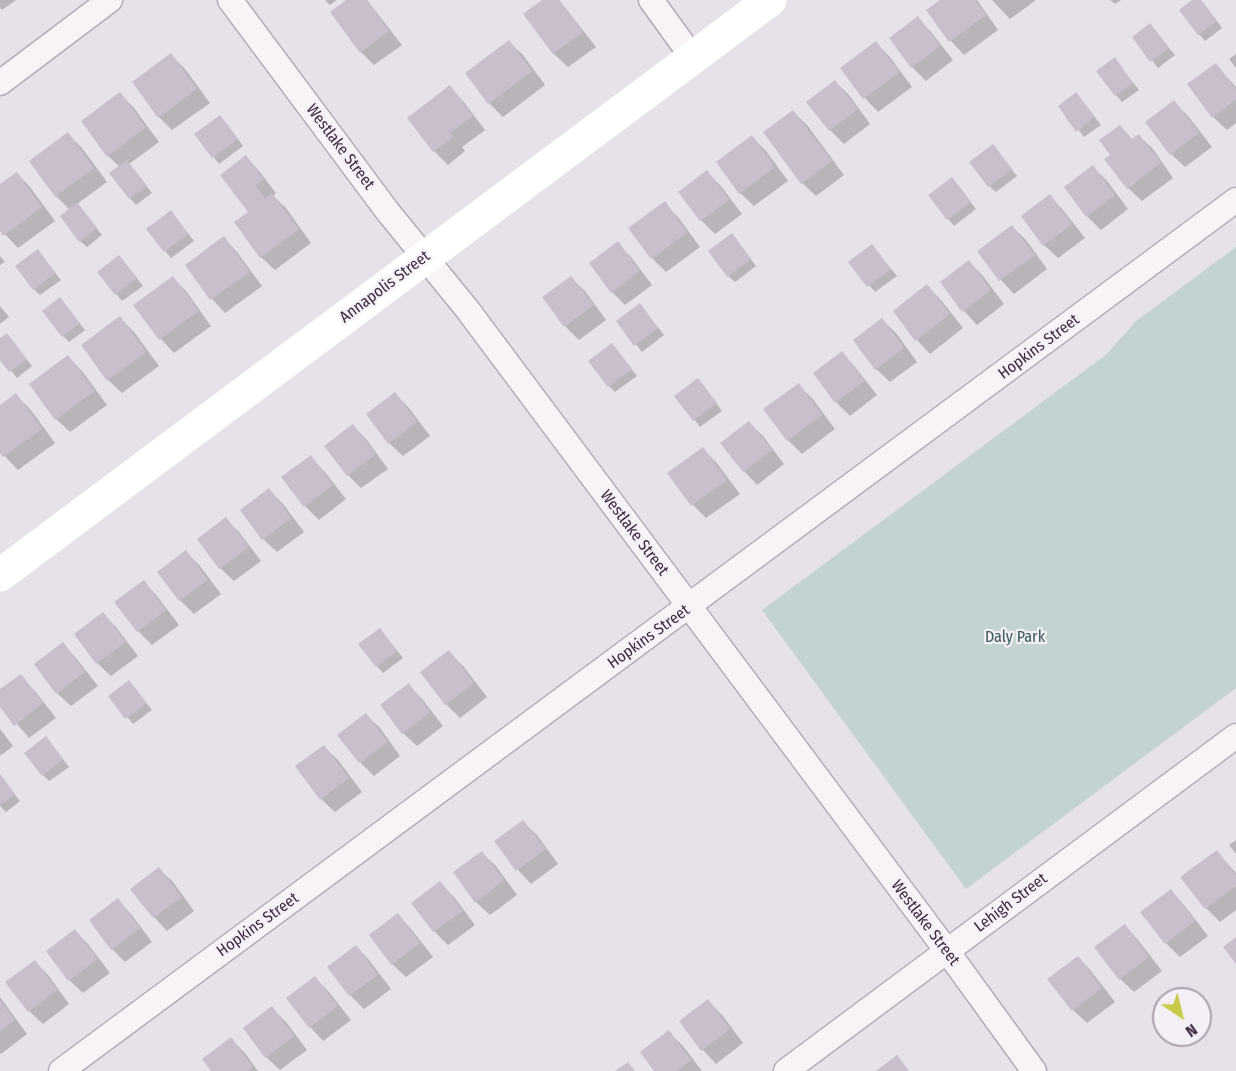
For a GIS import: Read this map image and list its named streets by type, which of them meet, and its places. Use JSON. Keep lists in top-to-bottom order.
{
  "streets": {
    "street": [
      "Westlake Street",
      "Annapolis Street",
      "Hopkins Street",
      "Lehigh Street"
    ]
  },
  "crossings": [
    ["Westlake Street", "Annapolis Street"],
    ["Westlake Street", "Hopkins Street"],
    ["Westlake Street", "Lehigh Street"]
  ],
  "parks": ["Daly Park"],
  "north": "bottom right"
}
